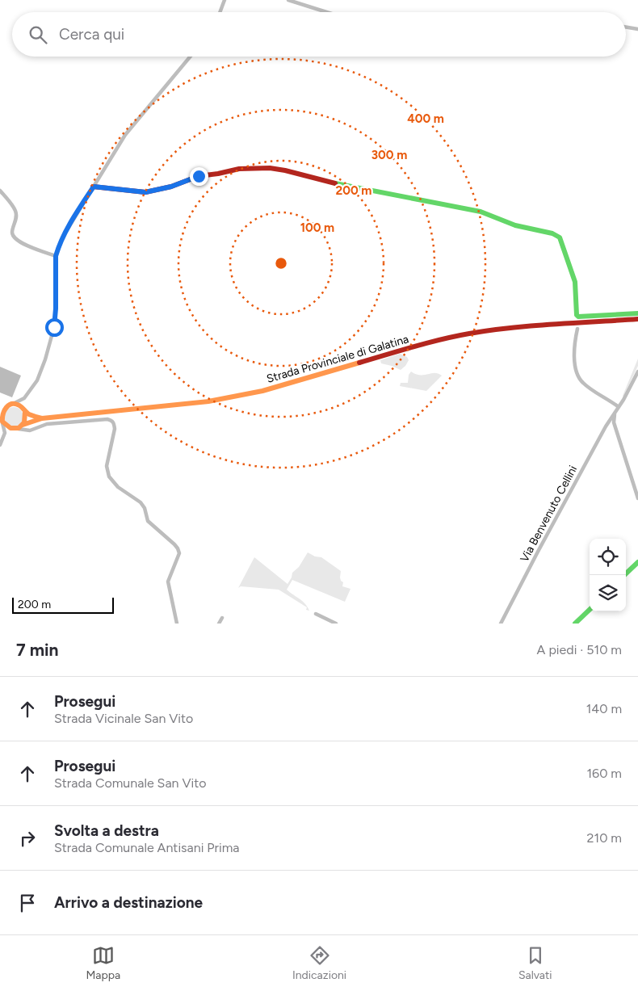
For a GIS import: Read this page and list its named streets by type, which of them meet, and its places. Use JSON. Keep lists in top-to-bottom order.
{
  "streets": {
    "main road": ["Strada Provinciale di Galatina"],
    "street": ["Via Benvenuto Cellini"]
  },
  "scale_bar": "200 m",
  "page": {
    "search": "Cerca qui",
    "scale": "200 m",
    "heading": ["7 min", "A piedi · 510 m"],
    "list": [
      ["Prosegui", "Strada Vicinale San Vito", "140 m"],
      ["Prosegui", "Strada Comunale San Vito", "160 m"],
      ["Svolta a destra", "Strada Comunale Antisani Prima", "210 m"],
      "Arrivo a destinazione"
    ],
    "nav": ["Mappa", "Indicazioni", "Salvati"]
  },
  "rings": [
    "400 m",
    "300 m",
    "200 m",
    "100 m"
  ]
}
